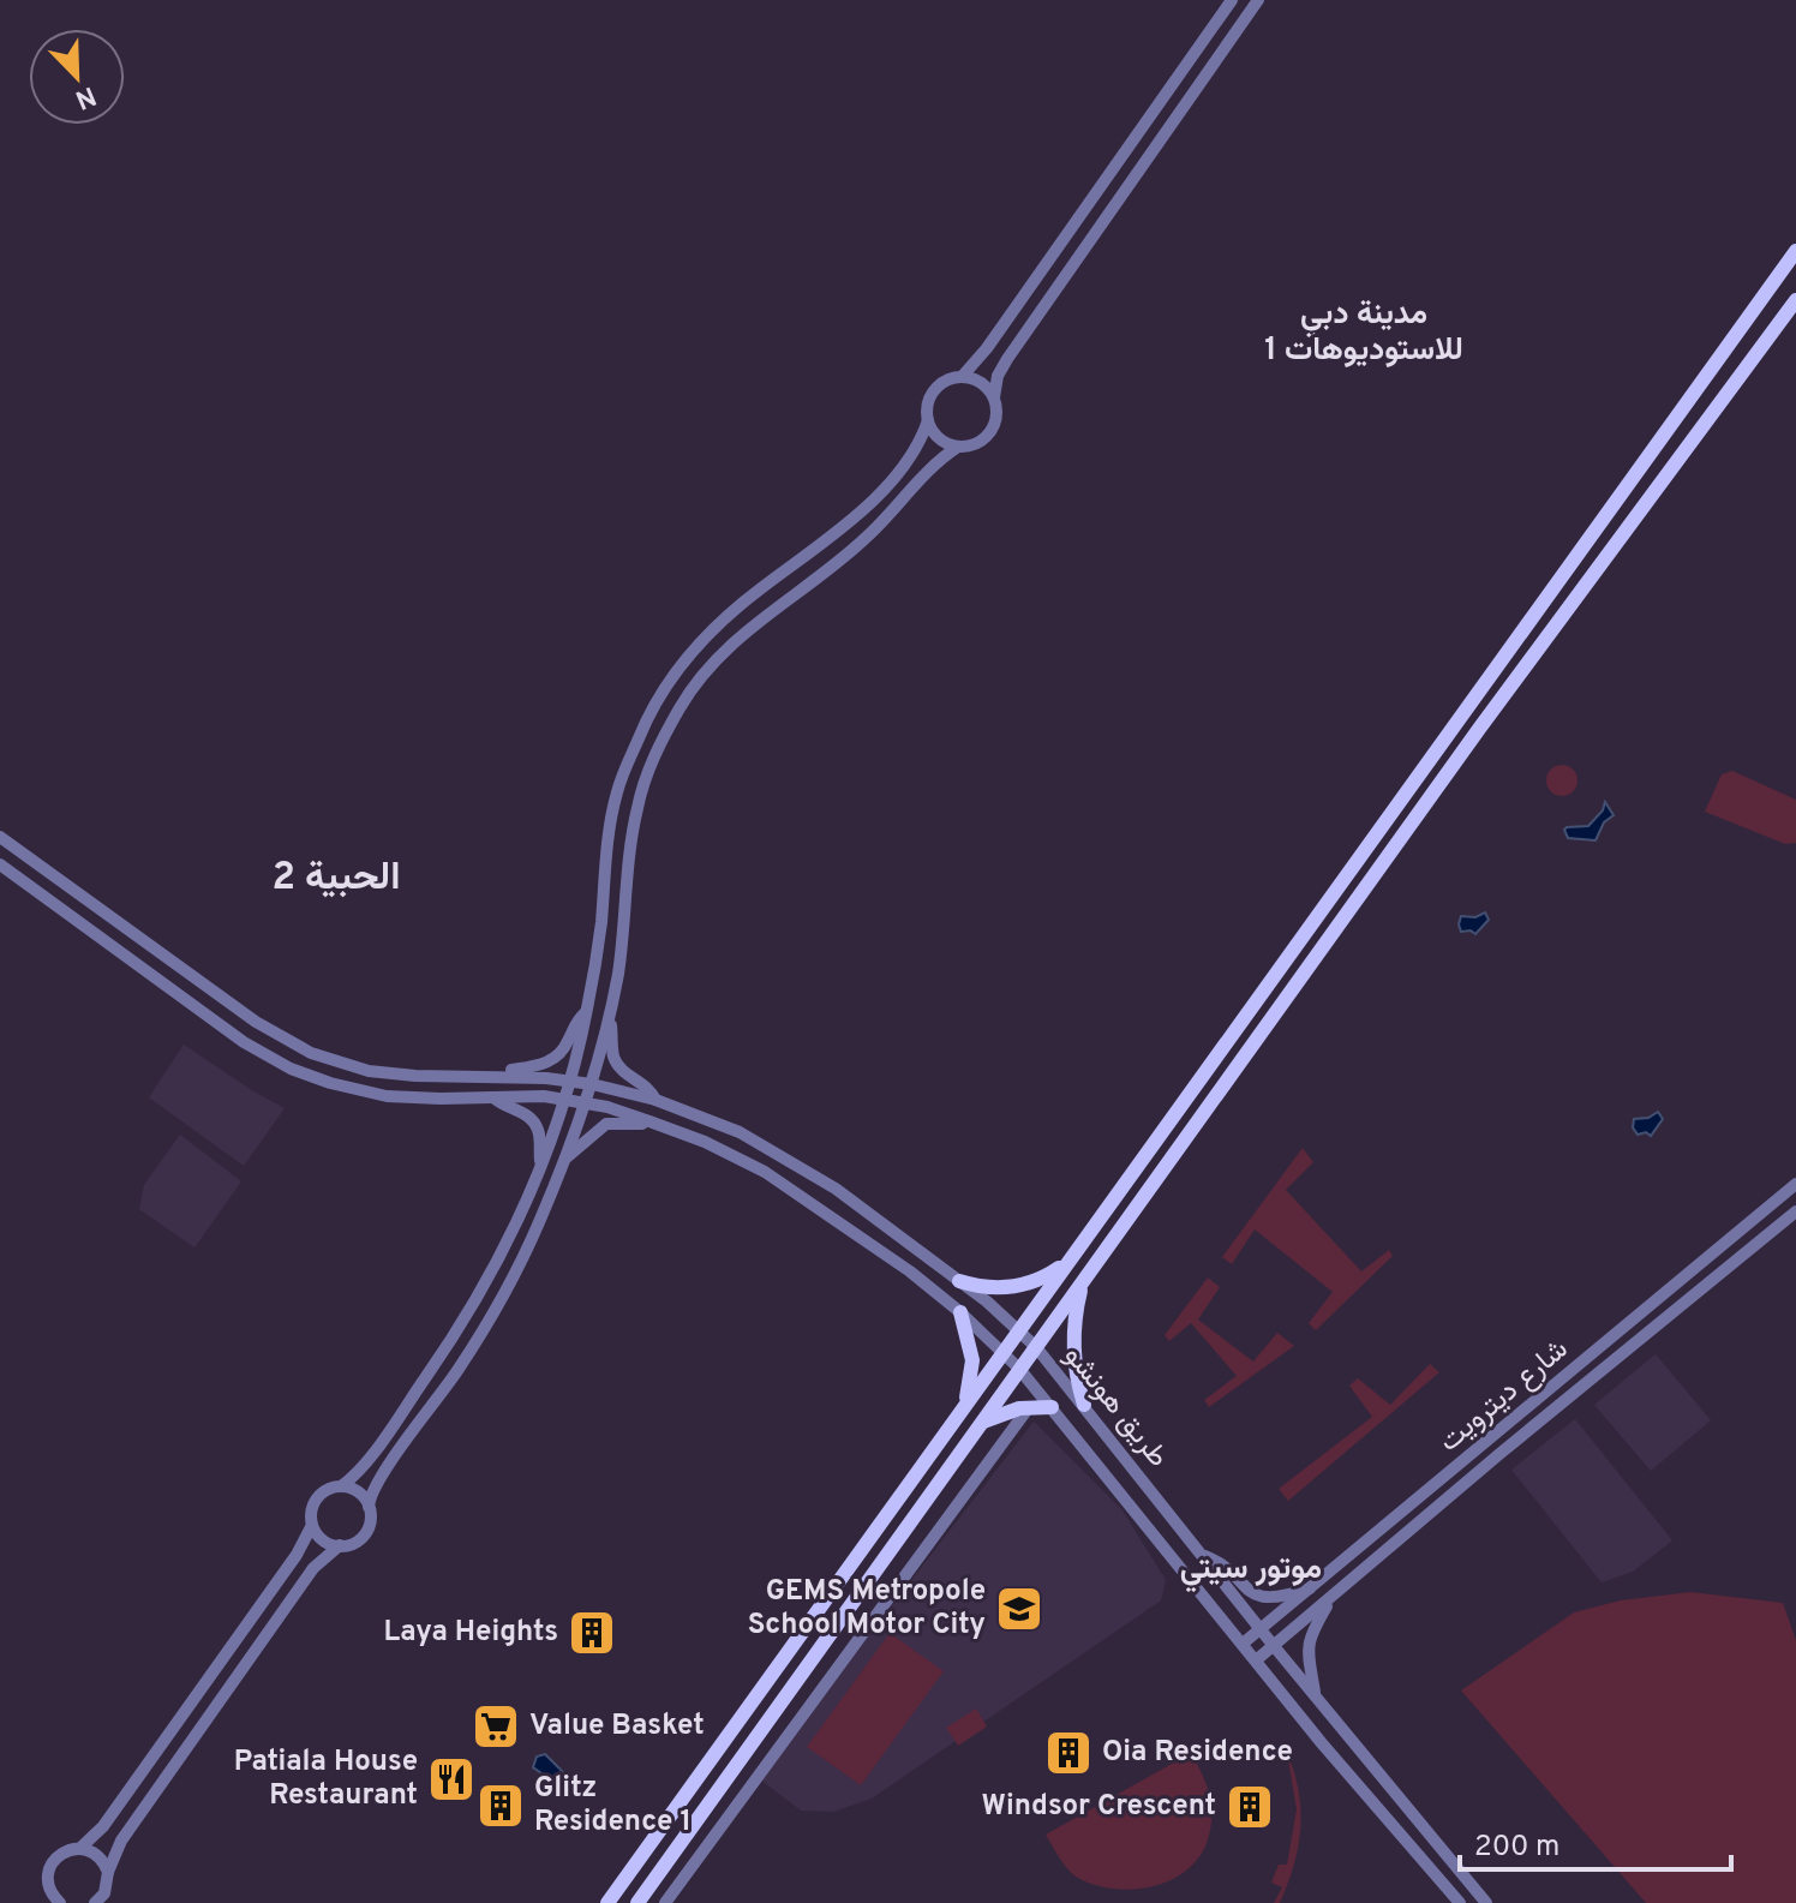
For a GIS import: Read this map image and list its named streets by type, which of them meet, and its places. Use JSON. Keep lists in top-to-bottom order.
{
  "streets": {
    "street": ["شارع ديترويت", "طريق هونشو"]
  },
  "crossings": [
    ["شارع ديترويت", "طريق هونشو"]
  ],
  "districts": ["مدينة دبي للاستوديوهات 1", "الحبية 2", "موتور سيتي"],
  "places": {
    "school or university": ["GEMS Metropole School Motor City"],
    "building": [
      "Laya Heights",
      "Oia Residence",
      "Glitz Residence 1",
      "Windsor Crescent"
    ],
    "supermarket": ["Value Basket"],
    "restaurant": ["Patiala House Restaurant"]
  },
  "scale_bar": "200 m",
  "north": "bottom right"
}
